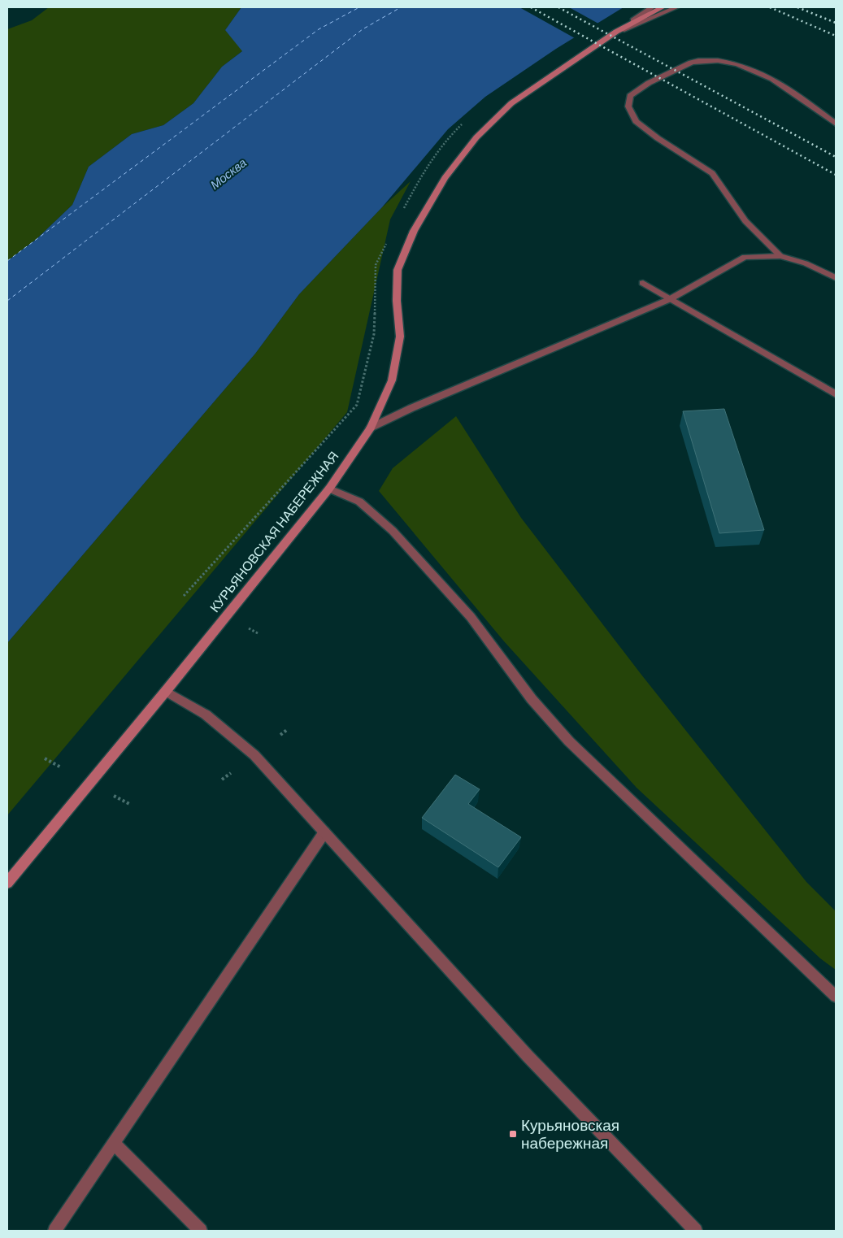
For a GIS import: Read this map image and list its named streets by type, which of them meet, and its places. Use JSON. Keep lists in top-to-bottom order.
{
  "streets": {
    "main road": ["КУРЬЯНОВСКАЯ НАБЕРЕЖНАЯ"]
  },
  "water": ["Москва"],
  "places": {
    "transit": ["Курьяновская набережная"]
  }
}
